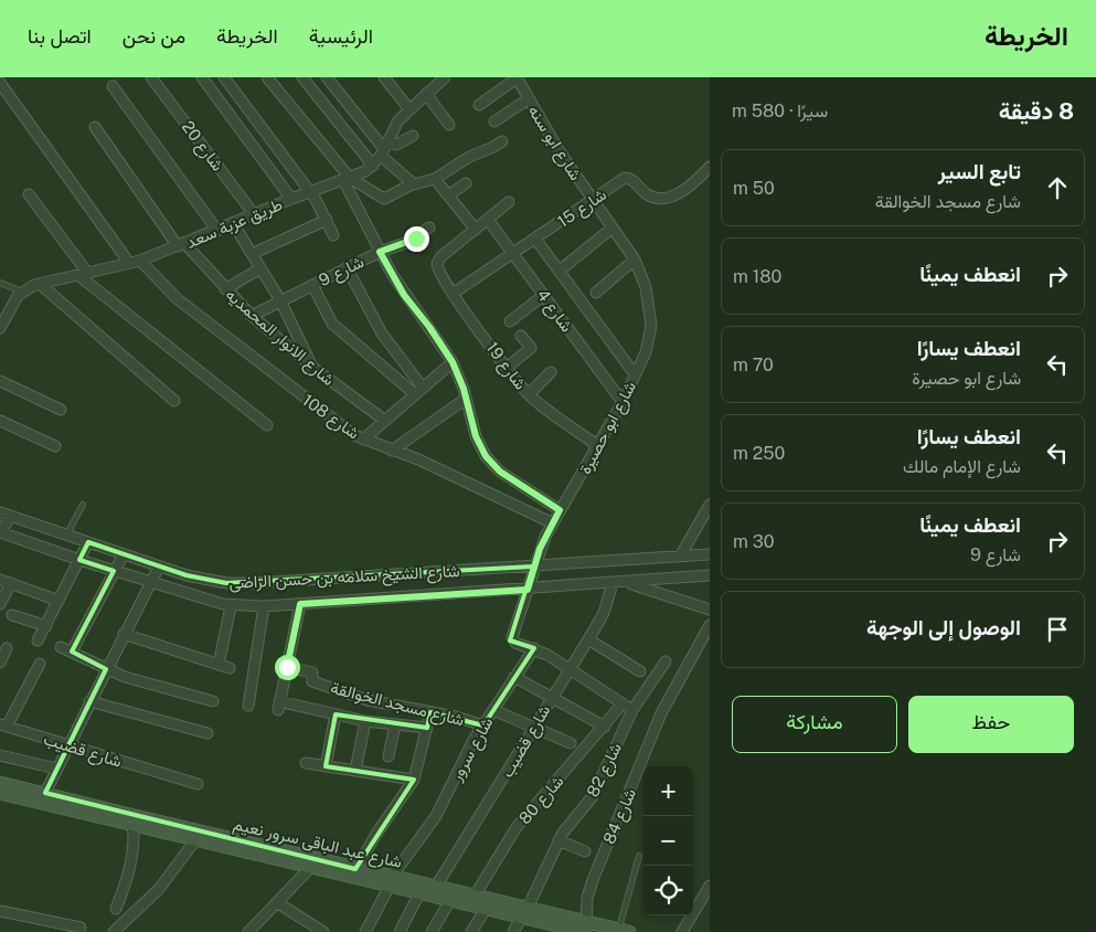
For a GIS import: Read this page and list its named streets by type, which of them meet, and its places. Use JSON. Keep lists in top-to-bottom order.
{
  "streets": {
    "street": [
      "شارع ابو سنه",
      "شارع 20",
      "شارع 15",
      "طريق عزبة سعد",
      "شارع 9",
      "شارع 4",
      "شارع الانوار المحمديه",
      "شارع 19",
      "شارع 108",
      "شارع ابو حصيرة",
      "شارع الشيخ سلامه بن حسن الراضى",
      "شارع مسجد الخوالقة",
      "شارع قضيب",
      "شارع سرور",
      "شارع 82",
      "شارع 80",
      "شارع 84",
      "شارع عبد الباقى سرور نعيم"
    ]
  },
  "crossings": [
    ["شارع ابو سنه", "شارع 15"],
    ["شارع ابو سنه", "شارع ابو حصيرة"],
    ["شارع 20", "طريق عزبة سعد"],
    ["شارع 15", "شارع 4"],
    ["شارع 15", "شارع 19"],
    ["طريق عزبة سعد", "شارع الانوار المحمديه"],
    ["طريق عزبة سعد", "شارع 108"],
    ["شارع 9", "شارع الانوار المحمديه"],
    ["شارع 4", "شارع ابو حصيرة"],
    ["شارع 19", "شارع ابو حصيرة"],
    ["شارع 108", "شارع ابو حصيرة"],
    ["شارع ابو حصيرة", "شارع الشيخ سلامه بن حسن الراضى"],
    ["شارع ابو حصيرة", "شارع سرور"],
    ["شارع الشيخ سلامه بن حسن الراضى", "شارع قضيب"],
    ["شارع مسجد الخوالقة", "شارع سرور"],
    ["شارع قضيب", "شارع عبد الباقى سرور نعيم"],
    ["شارع سرور", "شارع عبد الباقى سرور نعيم"],
    ["شارع 82", "شارع عبد الباقى سرور نعيم"],
    ["شارع 80", "شارع عبد الباقى سرور نعيم"],
    ["شارع 84", "شارع عبد الباقى سرور نعيم"]
  ],
  "page": {
    "header": "الخريطة",
    "nav": [
      "الرئيسية",
      "الخريطة",
      "من نحن",
      "اتصل بنا"
    ],
    "heading": ["8 دقيقة", "سيرًا · 580 m"],
    "list": [
      ["تابع السير", "شارع مسجد الخوالقة", "50 m"],
      ["انعطف يمينًا", "180 m"],
      ["انعطف يسارًا", "شارع ابو حصيرة", "70 m"],
      ["انعطف يسارًا", "شارع الإمام مالك", "250 m"],
      ["انعطف يمينًا", "شارع 9", "30 m"],
      "الوصول إلى الوجهة"
    ],
    "buttons": ["حفظ", "مشاركة"],
    "map_buttons": ["+", "−"]
  }
}
